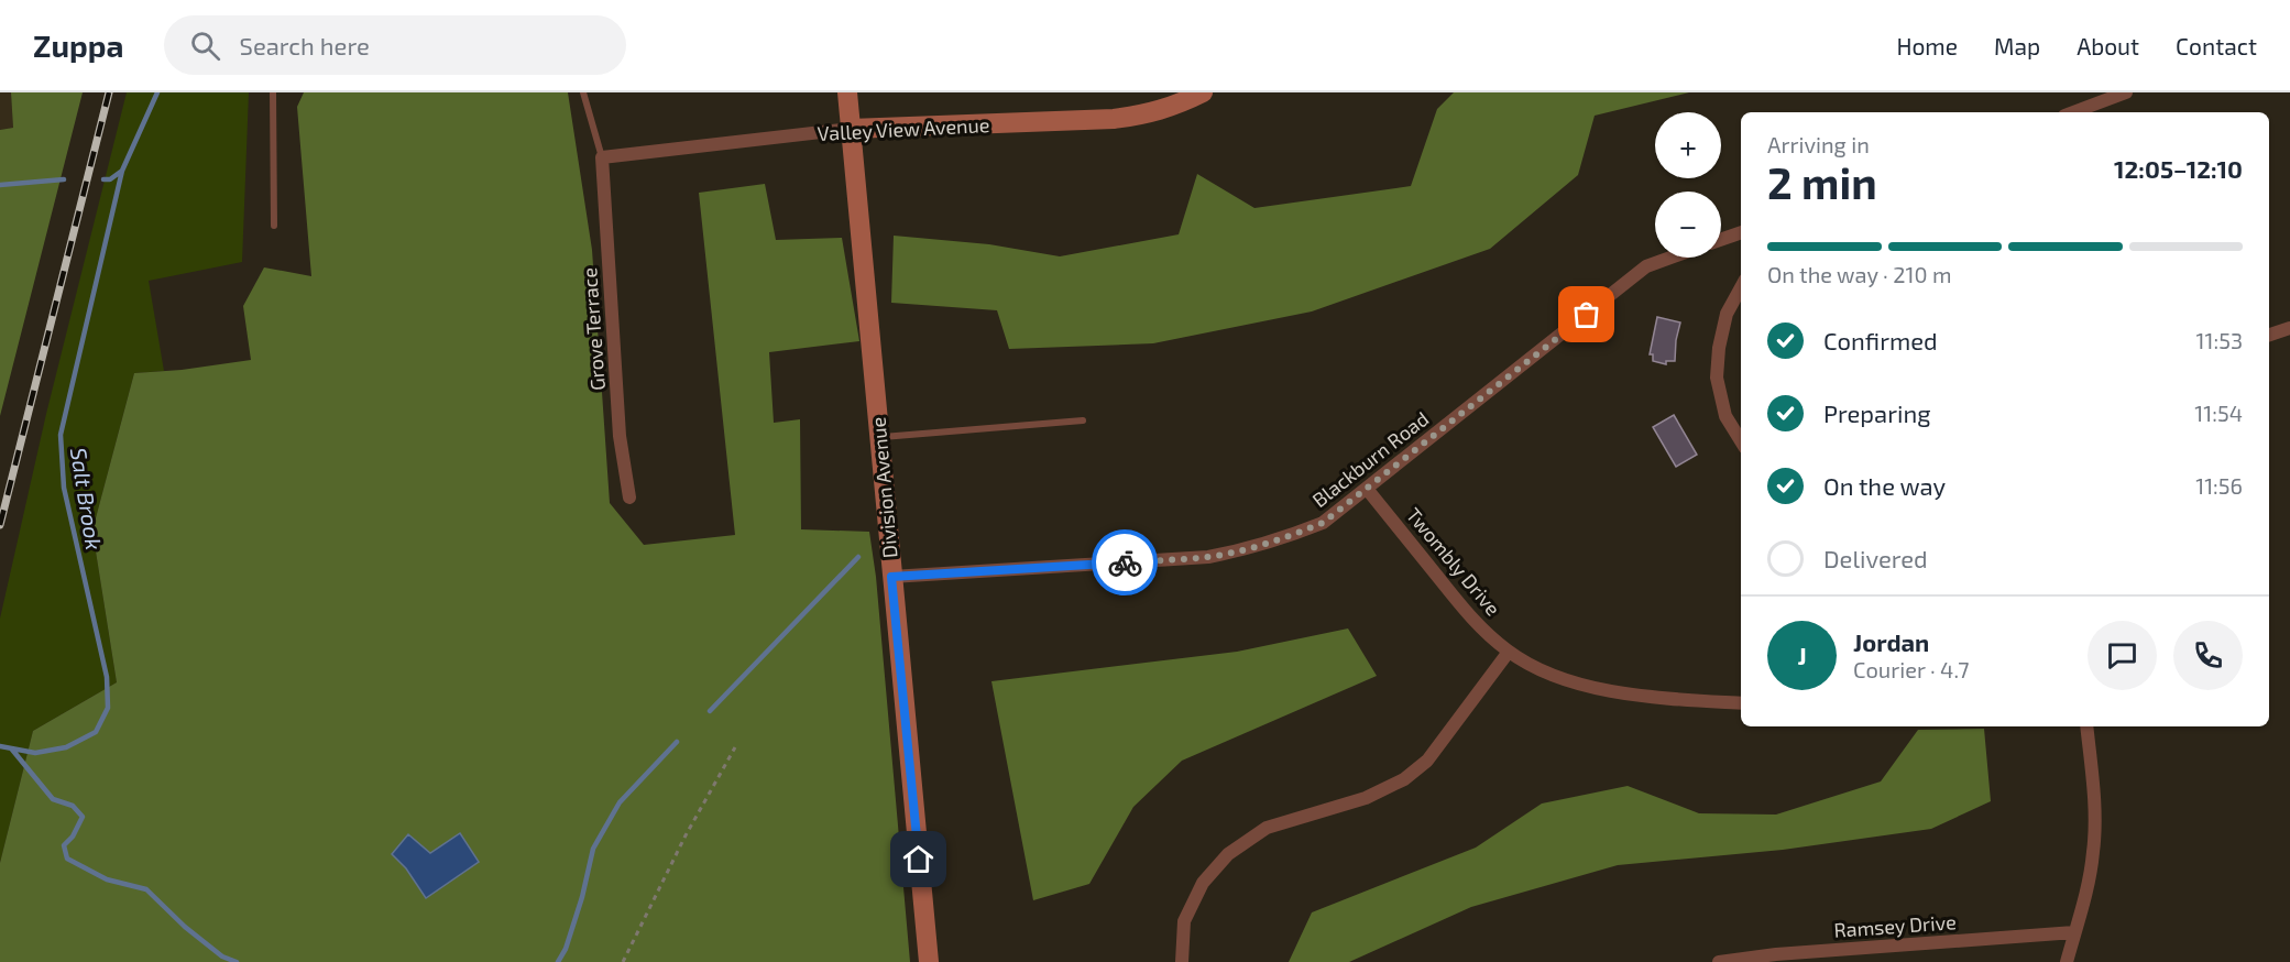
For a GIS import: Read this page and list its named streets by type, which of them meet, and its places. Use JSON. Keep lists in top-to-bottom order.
{
  "streets": {
    "street": [
      "Valley View Avenue",
      "Grove Terrace",
      "Blackburn Road",
      "Division Avenue",
      "Twombly Drive",
      "Ramsey Drive"
    ]
  },
  "crossings": [
    ["Valley View Avenue", "Grove Terrace"],
    ["Valley View Avenue", "Division Avenue"],
    ["Blackburn Road", "Division Avenue"],
    ["Blackburn Road", "Twombly Drive"]
  ],
  "water": ["Salt Brook"],
  "page": {
    "header": "Zuppa",
    "search": "Search here",
    "nav": [
      "Home",
      "Map",
      "About",
      "Contact"
    ],
    "map_buttons": ["+", "−"],
    "heading": ["2 min", "Arriving in", "12:05–12:10"],
    "panel": ["Jordan", "Courier · 4.7"],
    "bar": "On the way · 210 m",
    "list": [
      ["Confirmed", "11:53"],
      ["Preparing", "11:54"],
      ["On the way", "11:56"],
      "Delivered"
    ],
    "round": "J"
  }
}
